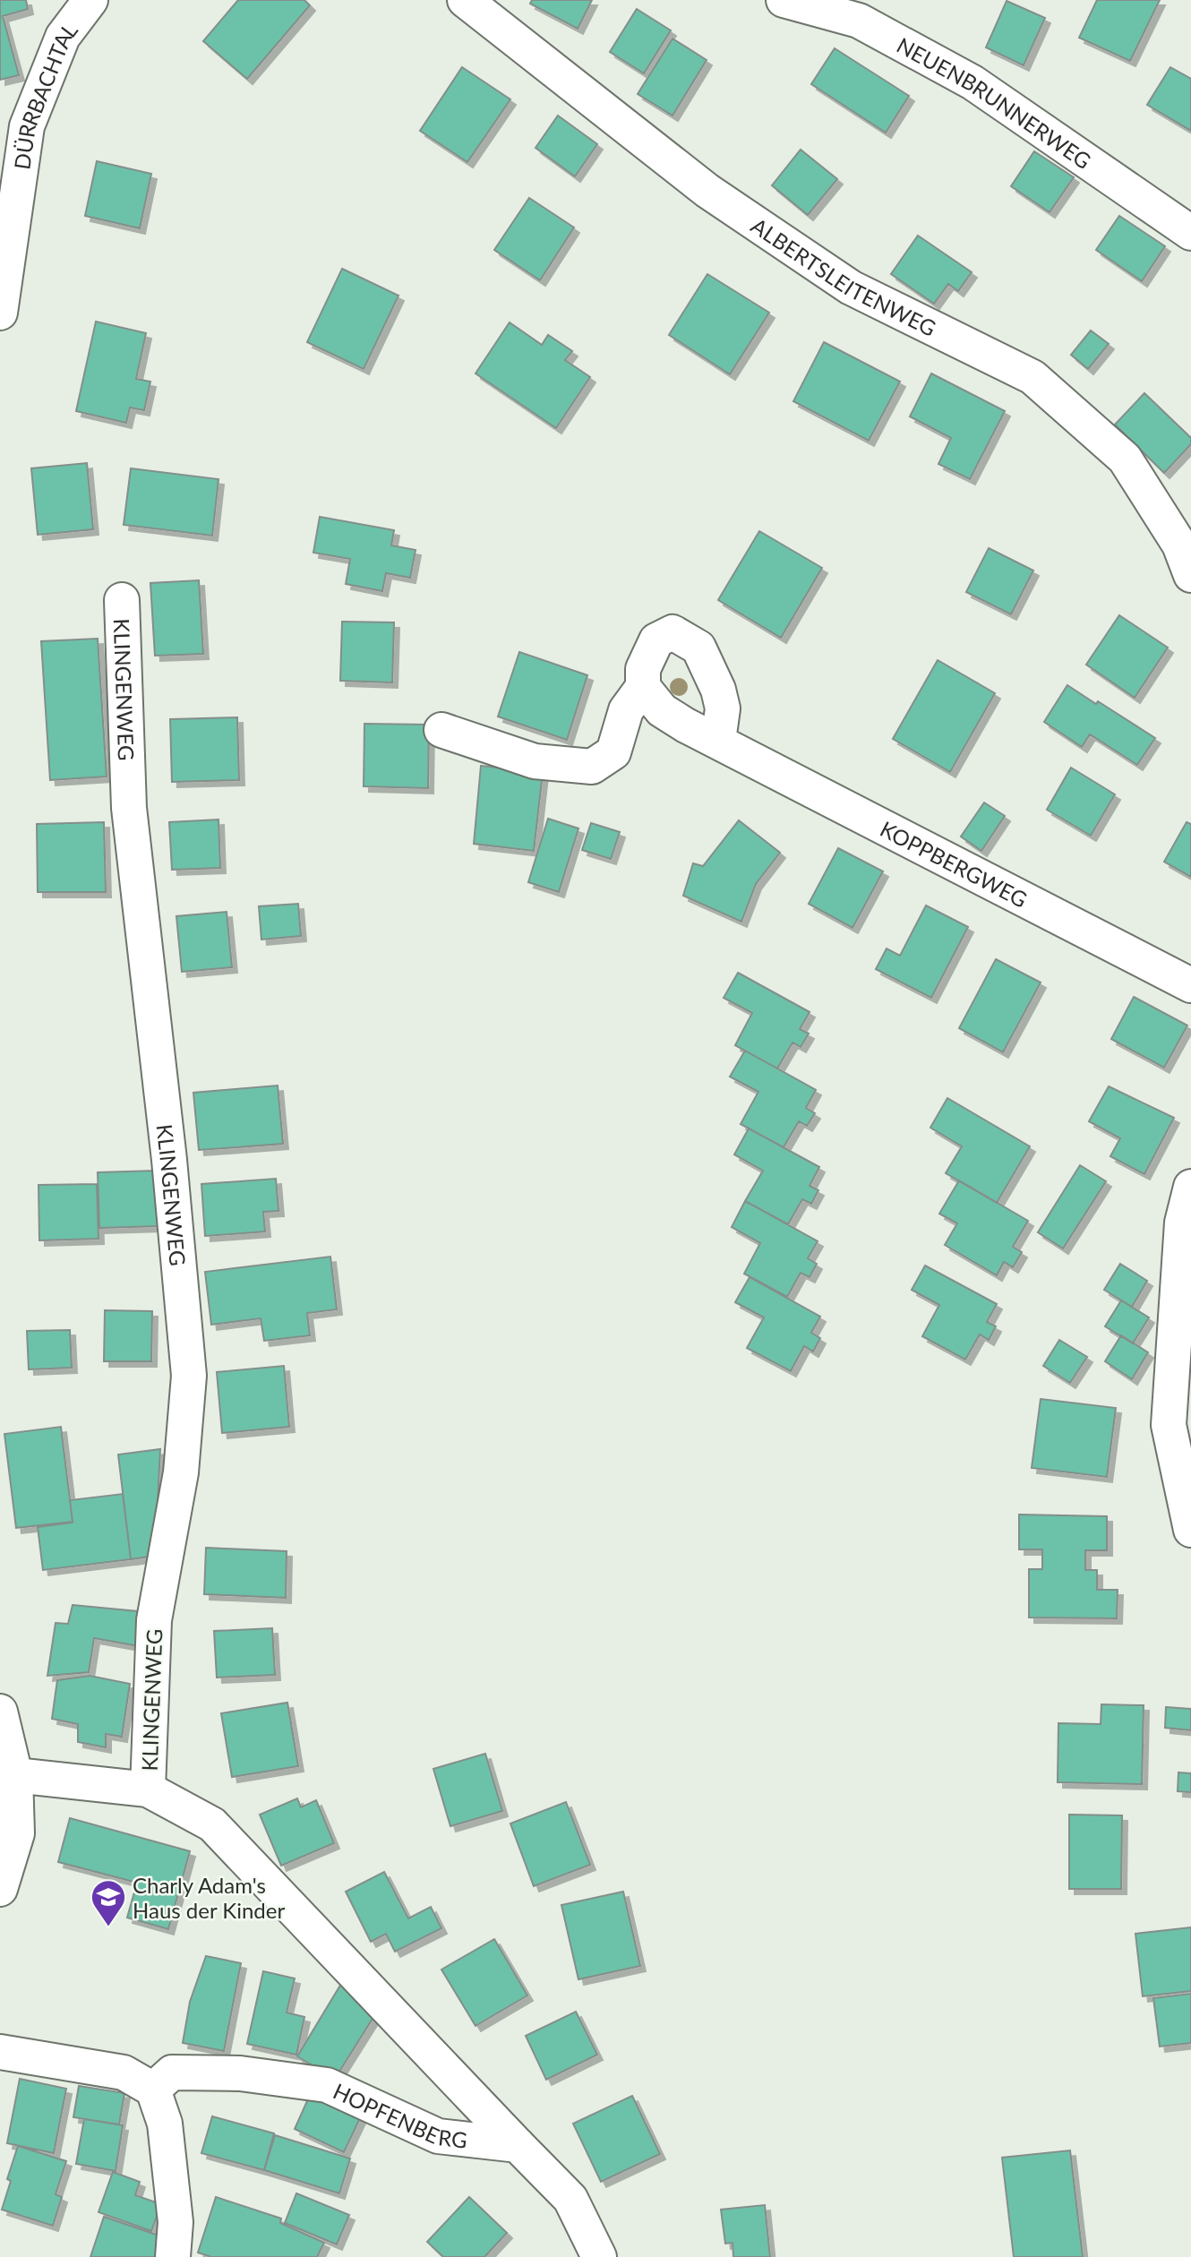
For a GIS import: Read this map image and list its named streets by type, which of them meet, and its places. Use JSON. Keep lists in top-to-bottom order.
{
  "streets": {
    "street": [
      "DÜRRBACHTAL",
      "NEUENBRUNNERWEG",
      "ALBERTSLEITENWEG",
      "KLINGENWEG",
      "KOPPBERGWEG",
      "HOPFENBERG"
    ]
  },
  "crossings": [
    ["KLINGENWEG", "HOPFENBERG"]
  ],
  "places": {
    "school or university": ["Charly Adam's Haus der Kinder"]
  }
}
